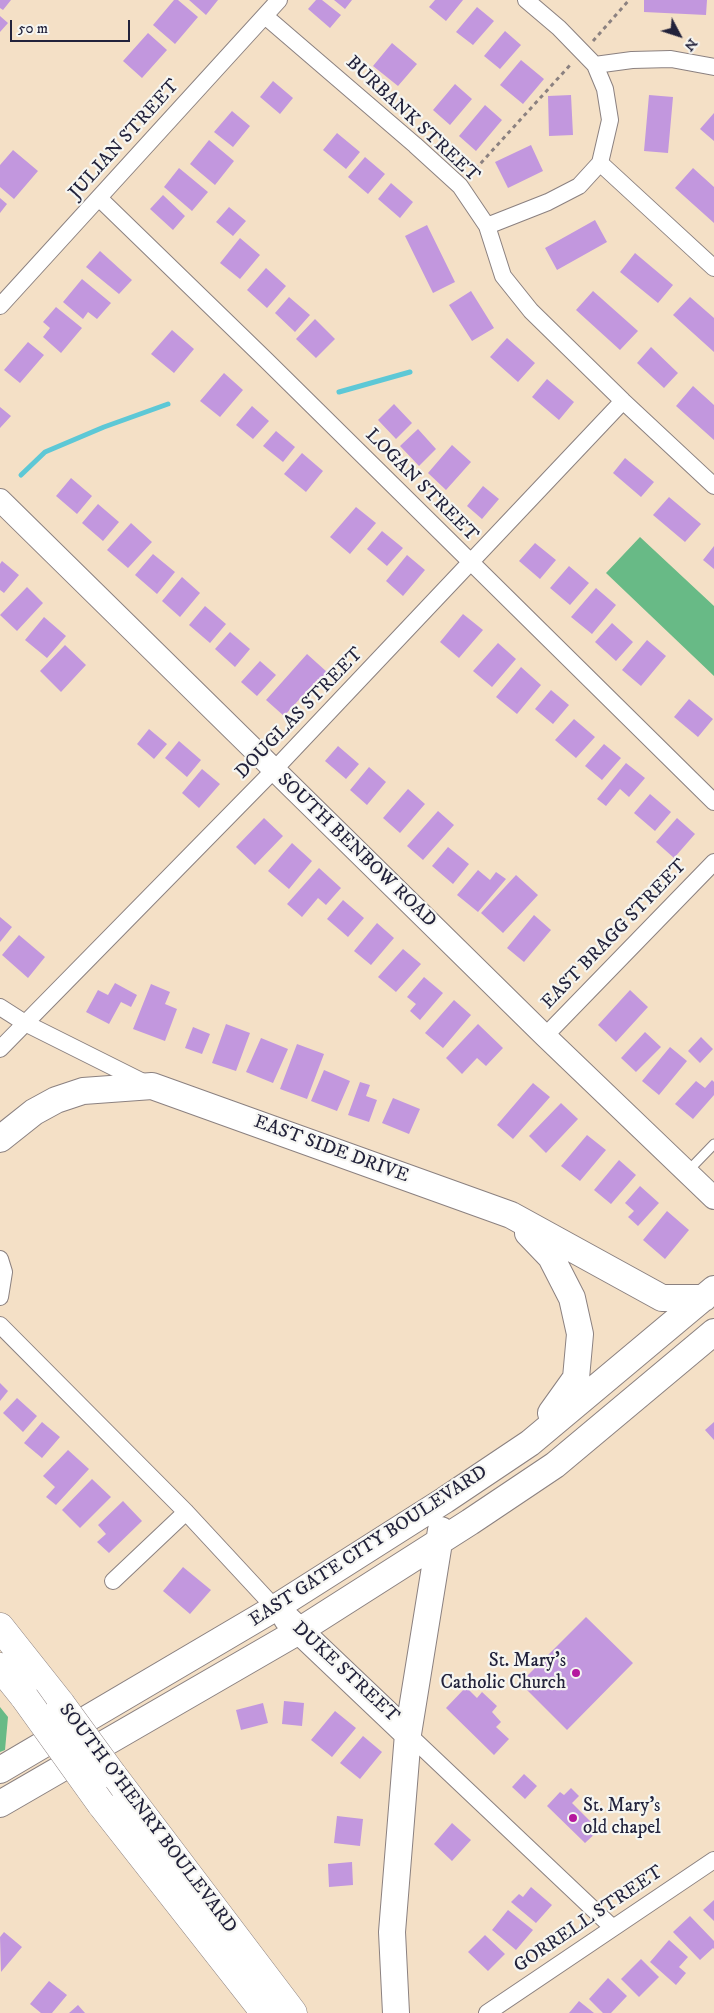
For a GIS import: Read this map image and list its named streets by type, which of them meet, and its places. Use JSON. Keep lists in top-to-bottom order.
{
  "streets": {
    "highway": ["SOUTH O'HENRY BOULEVARD"],
    "main road": [
      "SOUTH BENBOW ROAD",
      "EAST SIDE DRIVE",
      "EAST GATE CITY BOULEVARD",
      "DUKE STREET"
    ],
    "street": [
      "BURBANK STREET",
      "JULIAN STREET",
      "LOGAN STREET",
      "DOUGLAS STREET",
      "EAST BRAGG STREET",
      "GORRELL STREET"
    ]
  },
  "crossings": [
    ["BURBANK STREET", "JULIAN STREET"],
    ["BURBANK STREET", "DOUGLAS STREET"],
    ["JULIAN STREET", "LOGAN STREET"],
    ["LOGAN STREET", "DOUGLAS STREET"],
    ["DOUGLAS STREET", "SOUTH BENBOW ROAD"],
    ["DOUGLAS STREET", "EAST SIDE DRIVE"],
    ["SOUTH BENBOW ROAD", "EAST BRAGG STREET"],
    ["EAST SIDE DRIVE", "EAST GATE CITY BOULEVARD"],
    ["EAST GATE CITY BOULEVARD", "DUKE STREET"],
    ["DUKE STREET", "GORRELL STREET"]
  ],
  "places": ["St. Mary's Catholic Church", "St. Mary's old chapel"],
  "scale_bar": "50 m",
  "north": "bottom right"
}
